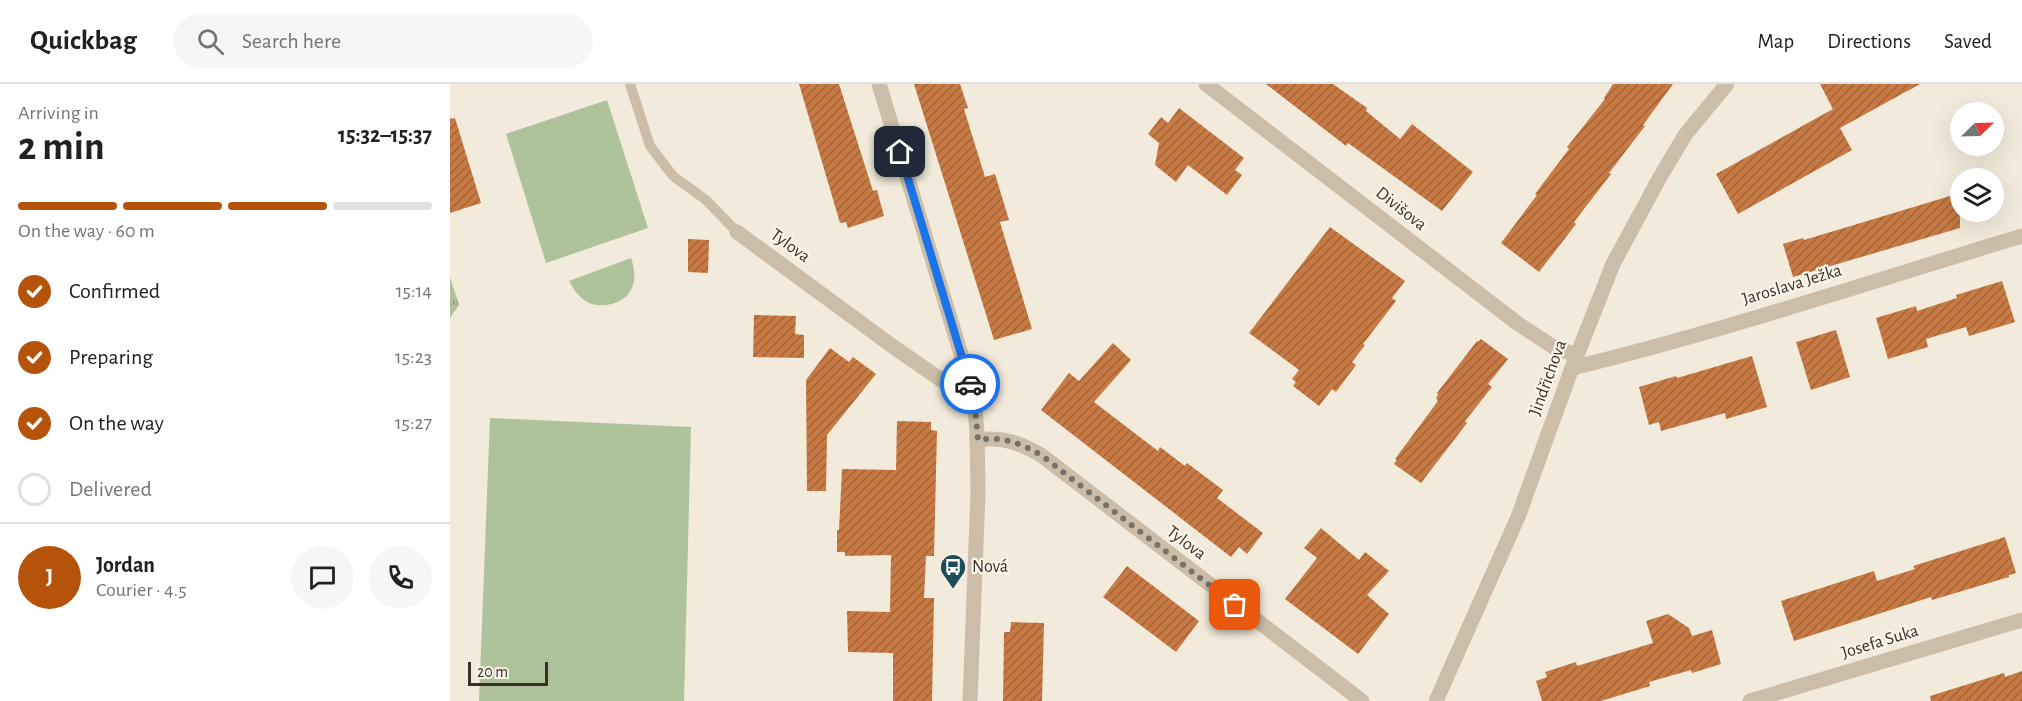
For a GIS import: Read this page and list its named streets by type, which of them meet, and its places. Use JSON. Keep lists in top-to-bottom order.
{
  "streets": {
    "street": [
      "Divišova",
      "Tylova",
      "Jaroslava Ježka",
      "Jindřichova",
      "Josefa Suka"
    ]
  },
  "crossings": [
    ["Divišova", "Jaroslava Ježka"],
    ["Divišova", "Jindřichova"],
    ["Jaroslava Ježka", "Jindřichova"]
  ],
  "places": {
    "bus stop": ["Nová"]
  },
  "scale_bar": "20 m",
  "north": "top right",
  "page": {
    "header": "Quickbag",
    "search": "Search here",
    "nav": ["Map", "Directions", "Saved"],
    "heading": ["2 min", "Arriving in", "15:32–15:37"],
    "panel": ["Jordan", "Courier · 4.5"],
    "bar": "On the way · 60 m",
    "list": [
      ["Confirmed", "15:14"],
      ["Preparing", "15:23"],
      ["On the way", "15:27"],
      "Delivered"
    ],
    "round": "J",
    "scale": "20 m"
  }
}
